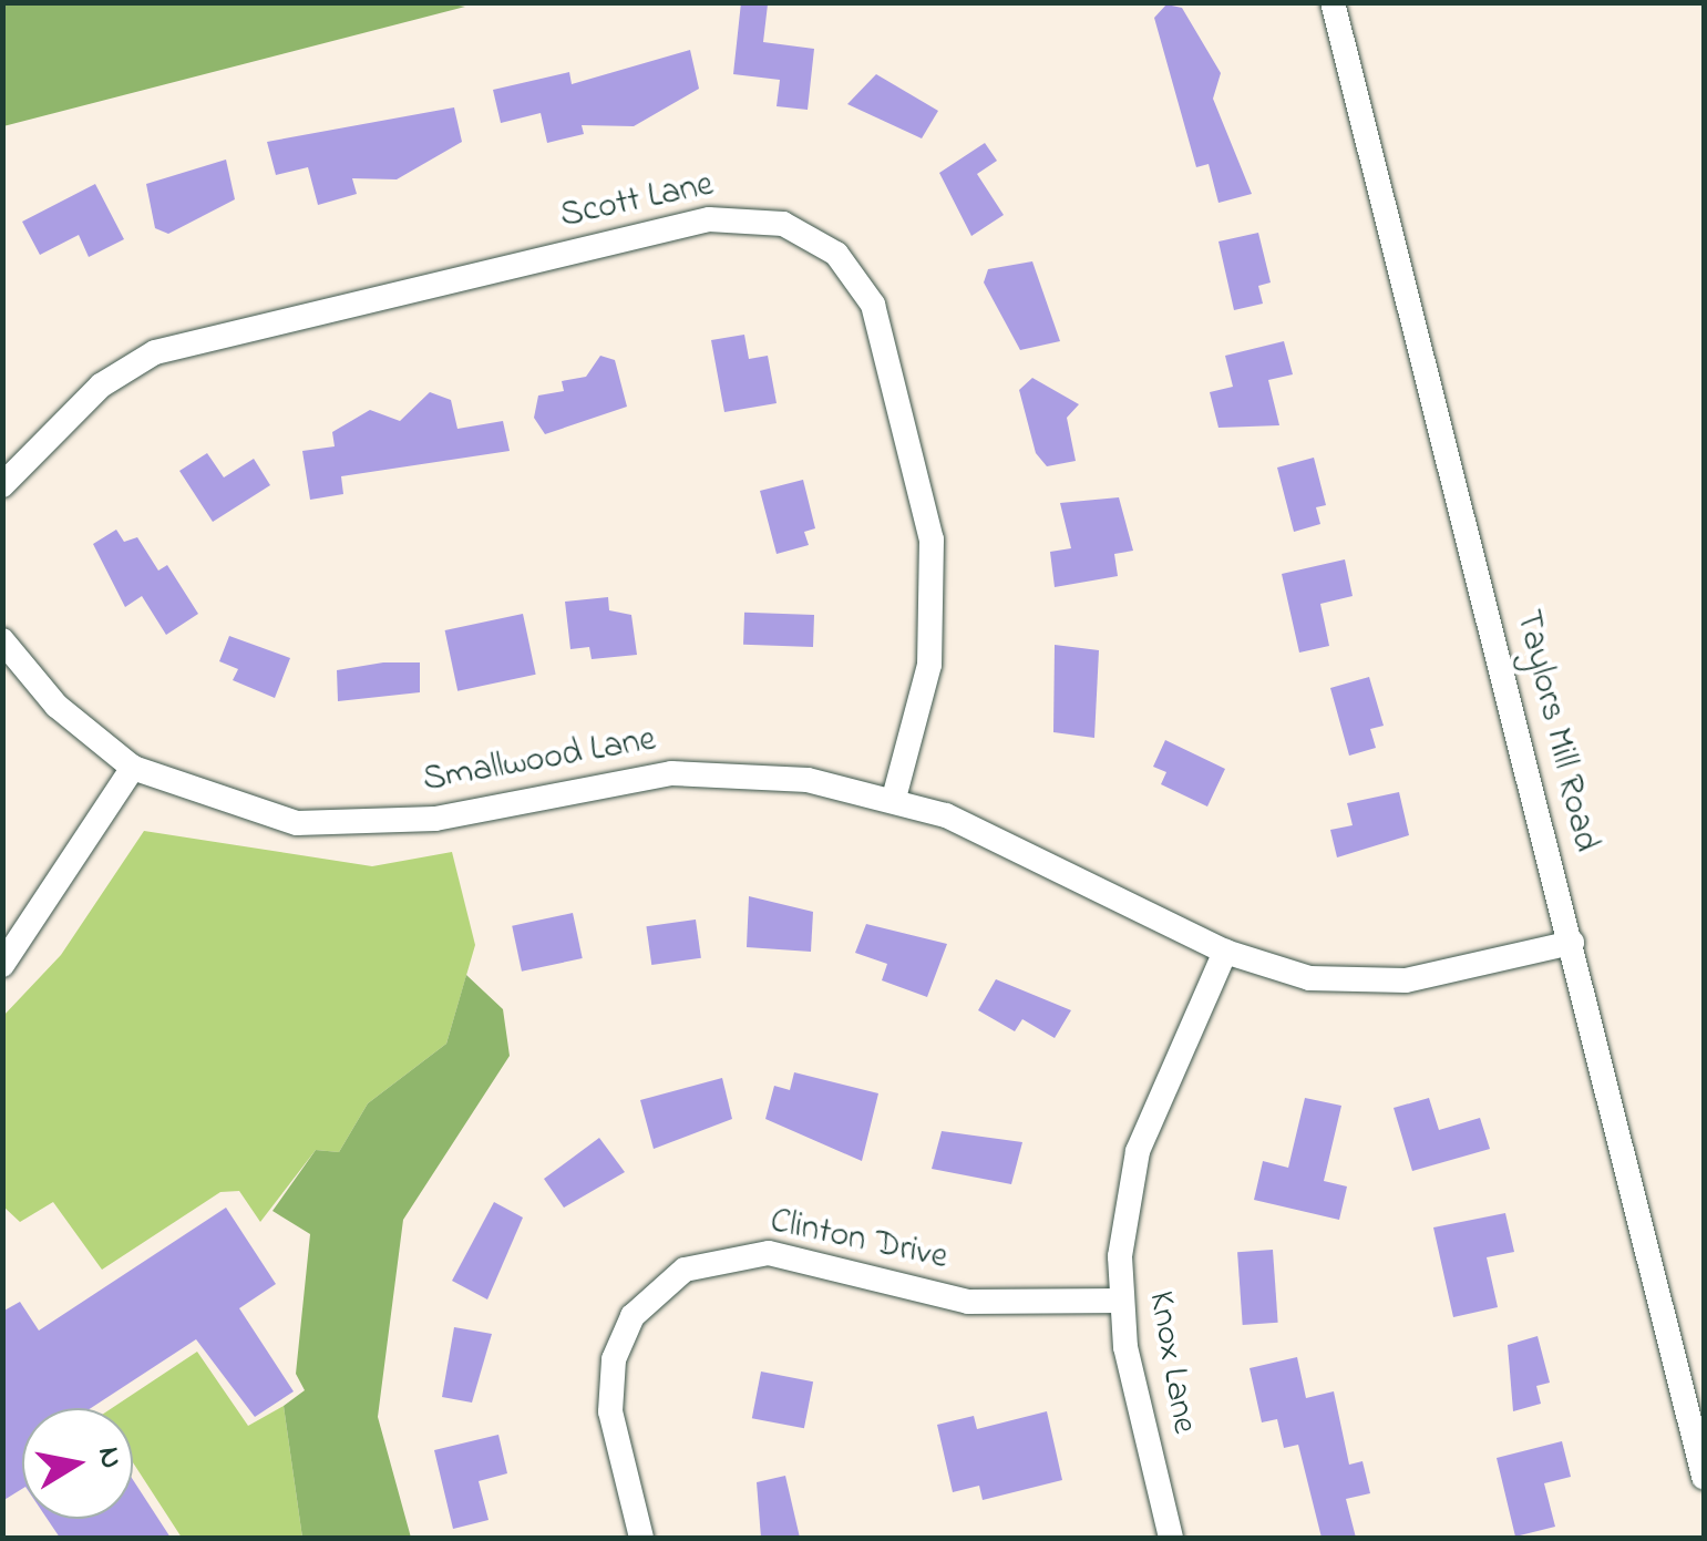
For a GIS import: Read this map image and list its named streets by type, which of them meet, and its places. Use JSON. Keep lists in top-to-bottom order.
{
  "streets": {
    "street": [
      "Scott Lane",
      "Taylors Mill Road",
      "Smallwood Lane",
      "Clinton Drive",
      "Knox Lane"
    ]
  },
  "crossings": [
    ["Scott Lane", "Smallwood Lane"],
    ["Taylors Mill Road", "Smallwood Lane"],
    ["Smallwood Lane", "Knox Lane"],
    ["Clinton Drive", "Knox Lane"]
  ],
  "north": "right"
}
